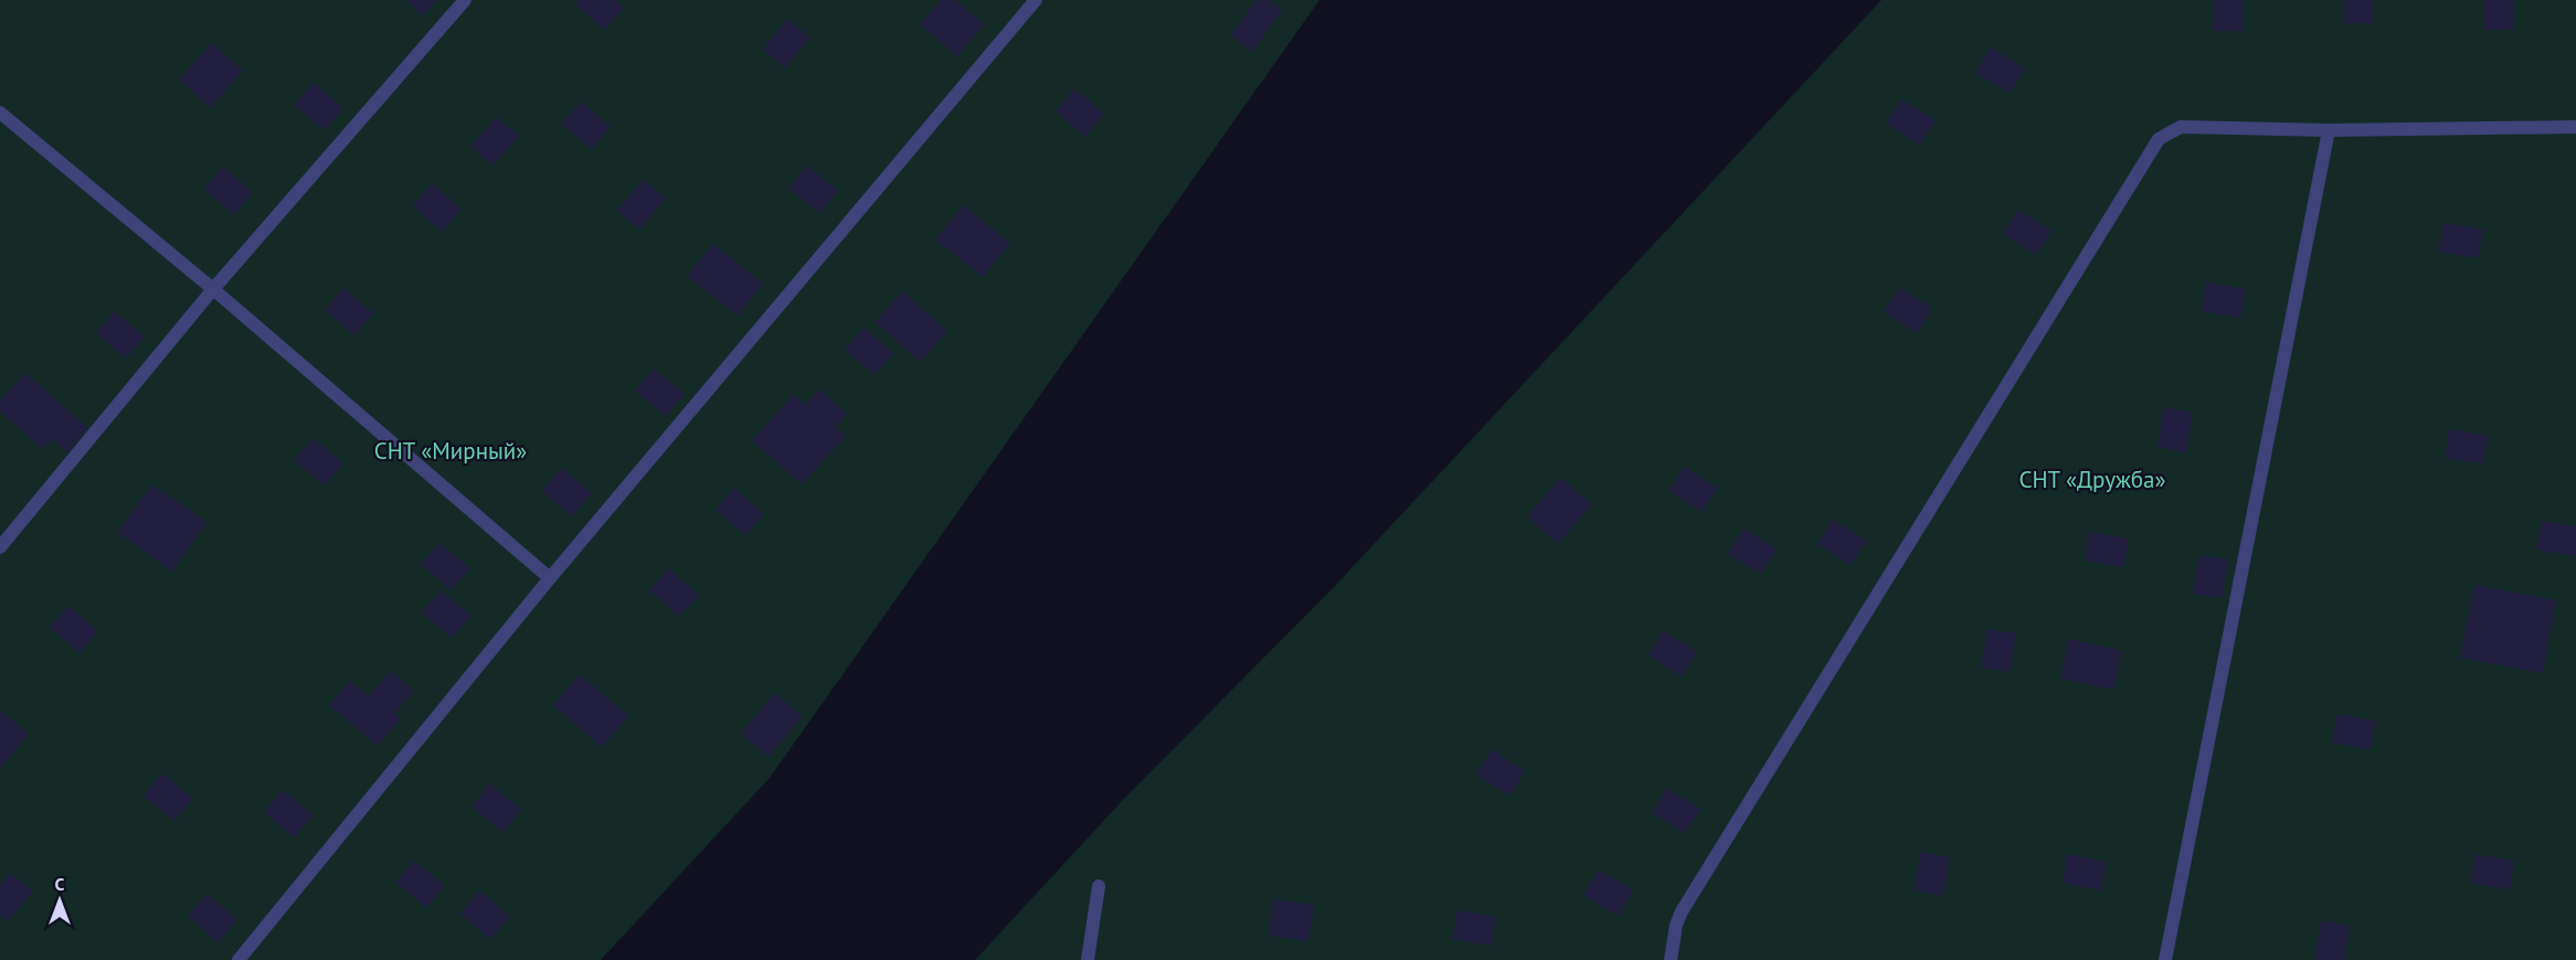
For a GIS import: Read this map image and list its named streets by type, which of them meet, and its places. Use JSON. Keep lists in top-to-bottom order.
{
  "parks": ["СНТ «Мирный»", "СНТ «Дружба»"],
  "north": "top"
}
